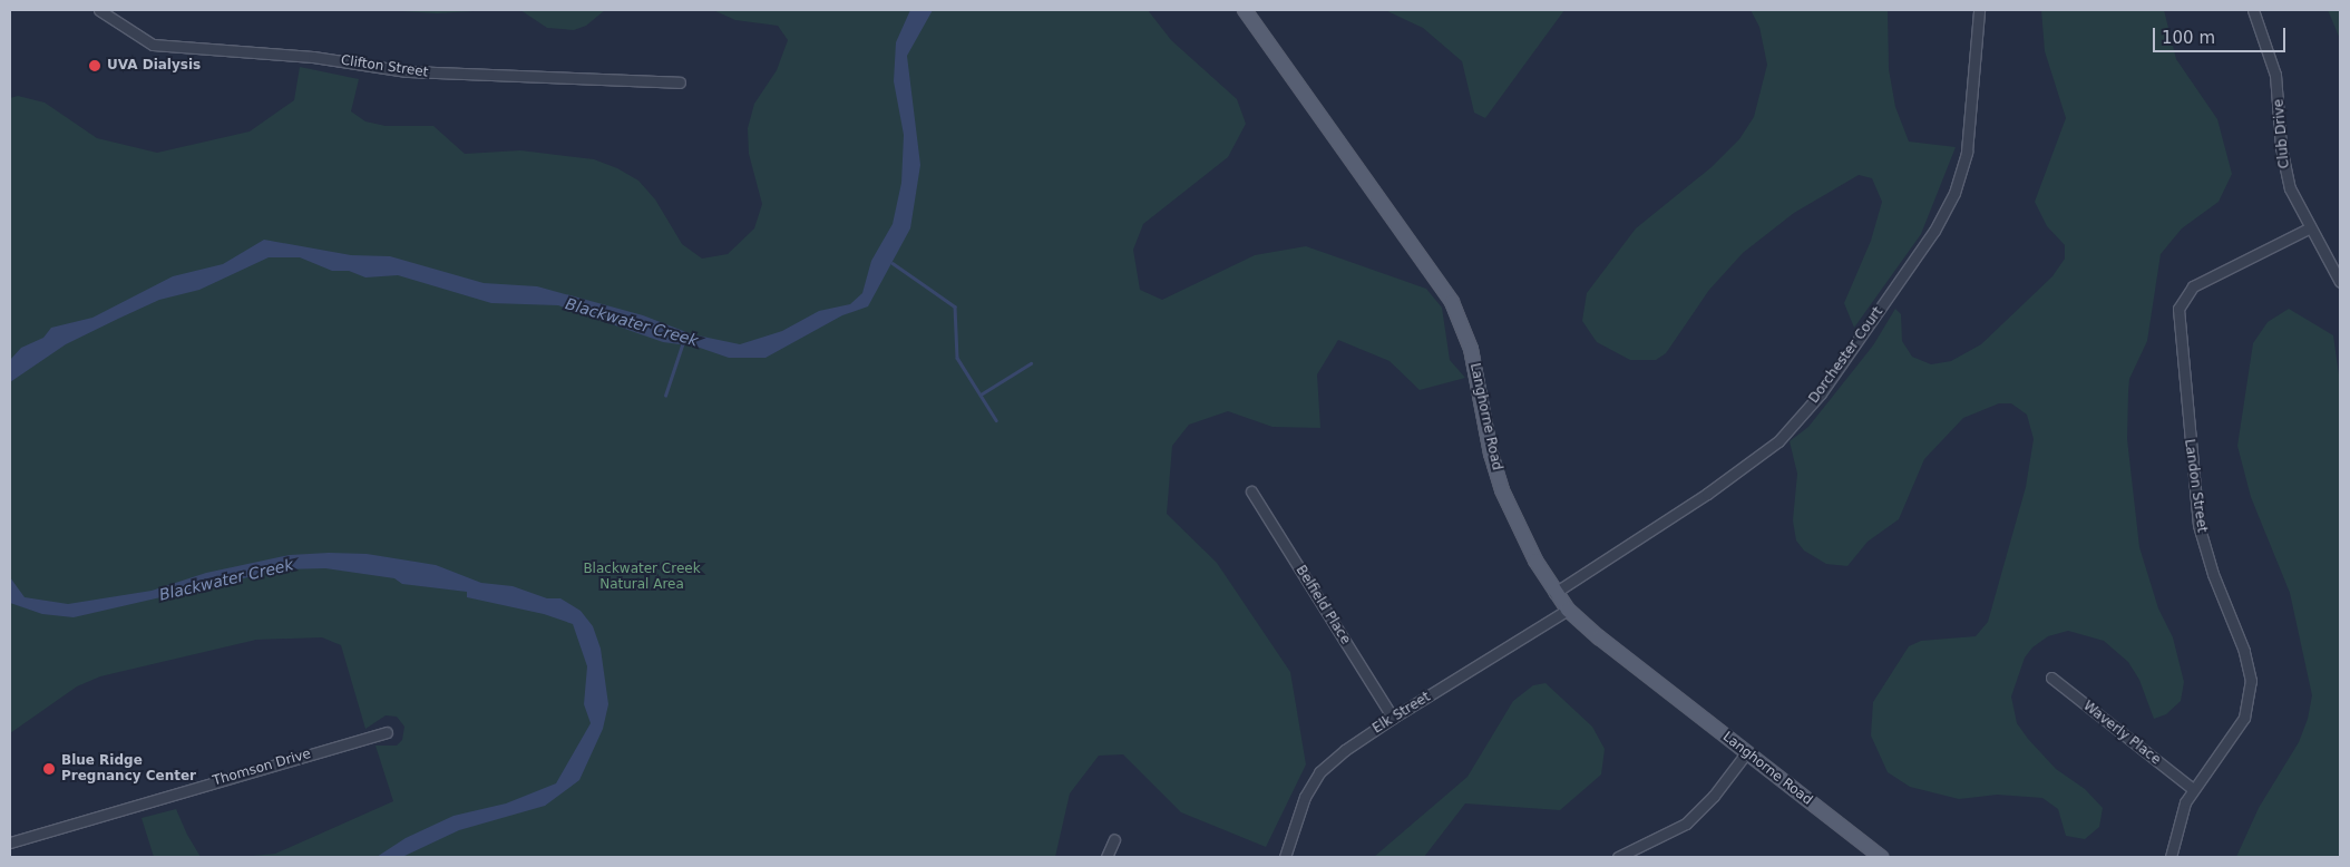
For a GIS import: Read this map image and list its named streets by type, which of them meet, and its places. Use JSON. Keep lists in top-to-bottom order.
{
  "streets": {
    "main road": ["Langhorne Road"],
    "street": [
      "Clifton Street",
      "Club Drive",
      "Dorchester Court",
      "Landon Street",
      "Belfield Place",
      "Elk Street",
      "Waverly Place",
      "Thomson Drive"
    ]
  },
  "crossings": [
    ["Club Drive", "Landon Street"],
    ["Dorchester Court", "Langhorne Road"],
    ["Langhorne Road", "Elk Street"],
    ["Landon Street", "Waverly Place"],
    ["Belfield Place", "Elk Street"]
  ],
  "water": ["Blackwater Creek"],
  "parks": ["Blackwater Creek Natural Area"],
  "places": ["UVA Dialysis", "Blue Ridge Pregnancy Center"],
  "scale_bar": "100 m"
}
